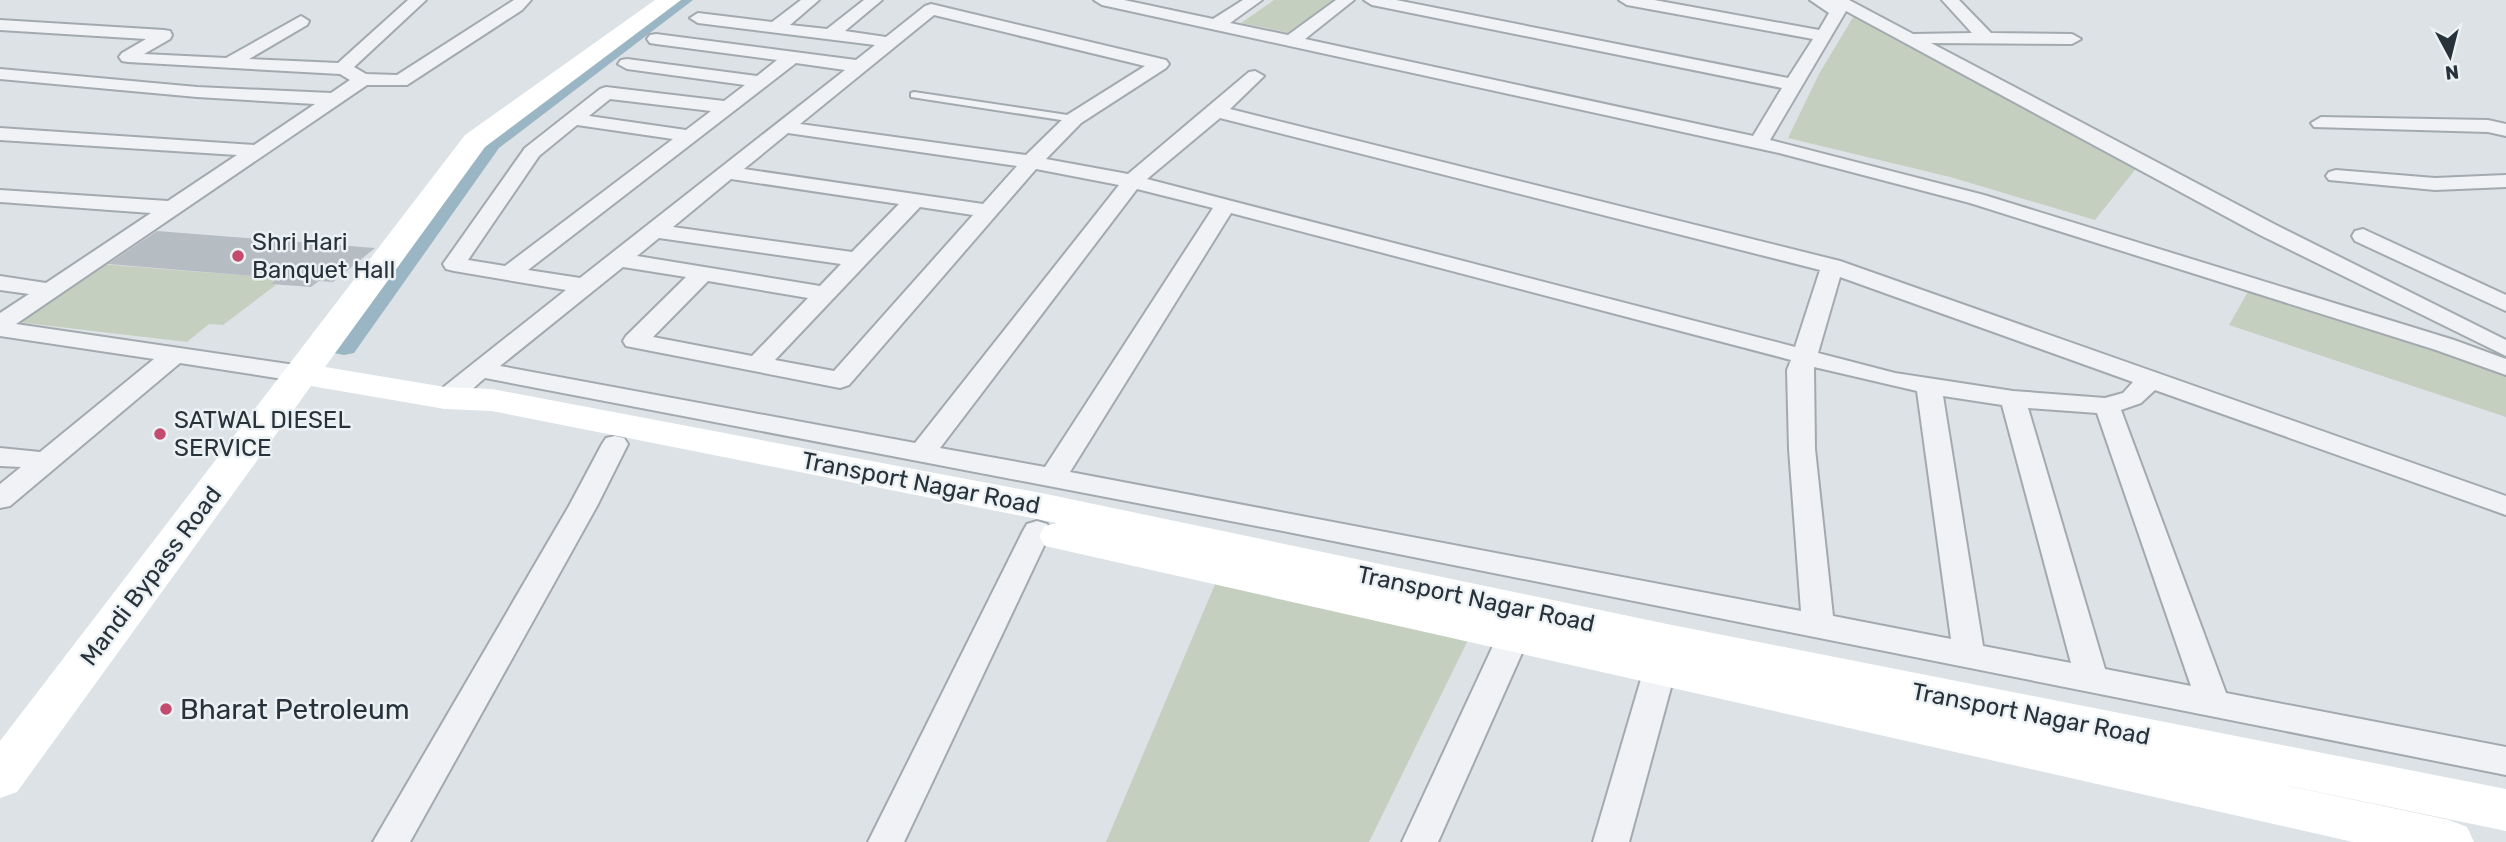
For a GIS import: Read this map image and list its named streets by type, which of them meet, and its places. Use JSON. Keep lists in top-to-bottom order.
{
  "streets": {
    "main road": ["Transport Nagar Road", "Mandi Bypass Road"]
  },
  "crossings": [
    ["Transport Nagar Road", "Mandi Bypass Road"]
  ],
  "places": ["Shri Hari Banquet Hall", "SATWAL DIESEL SERVICE", "Bharat Petroleum"],
  "north": "bottom"
}
